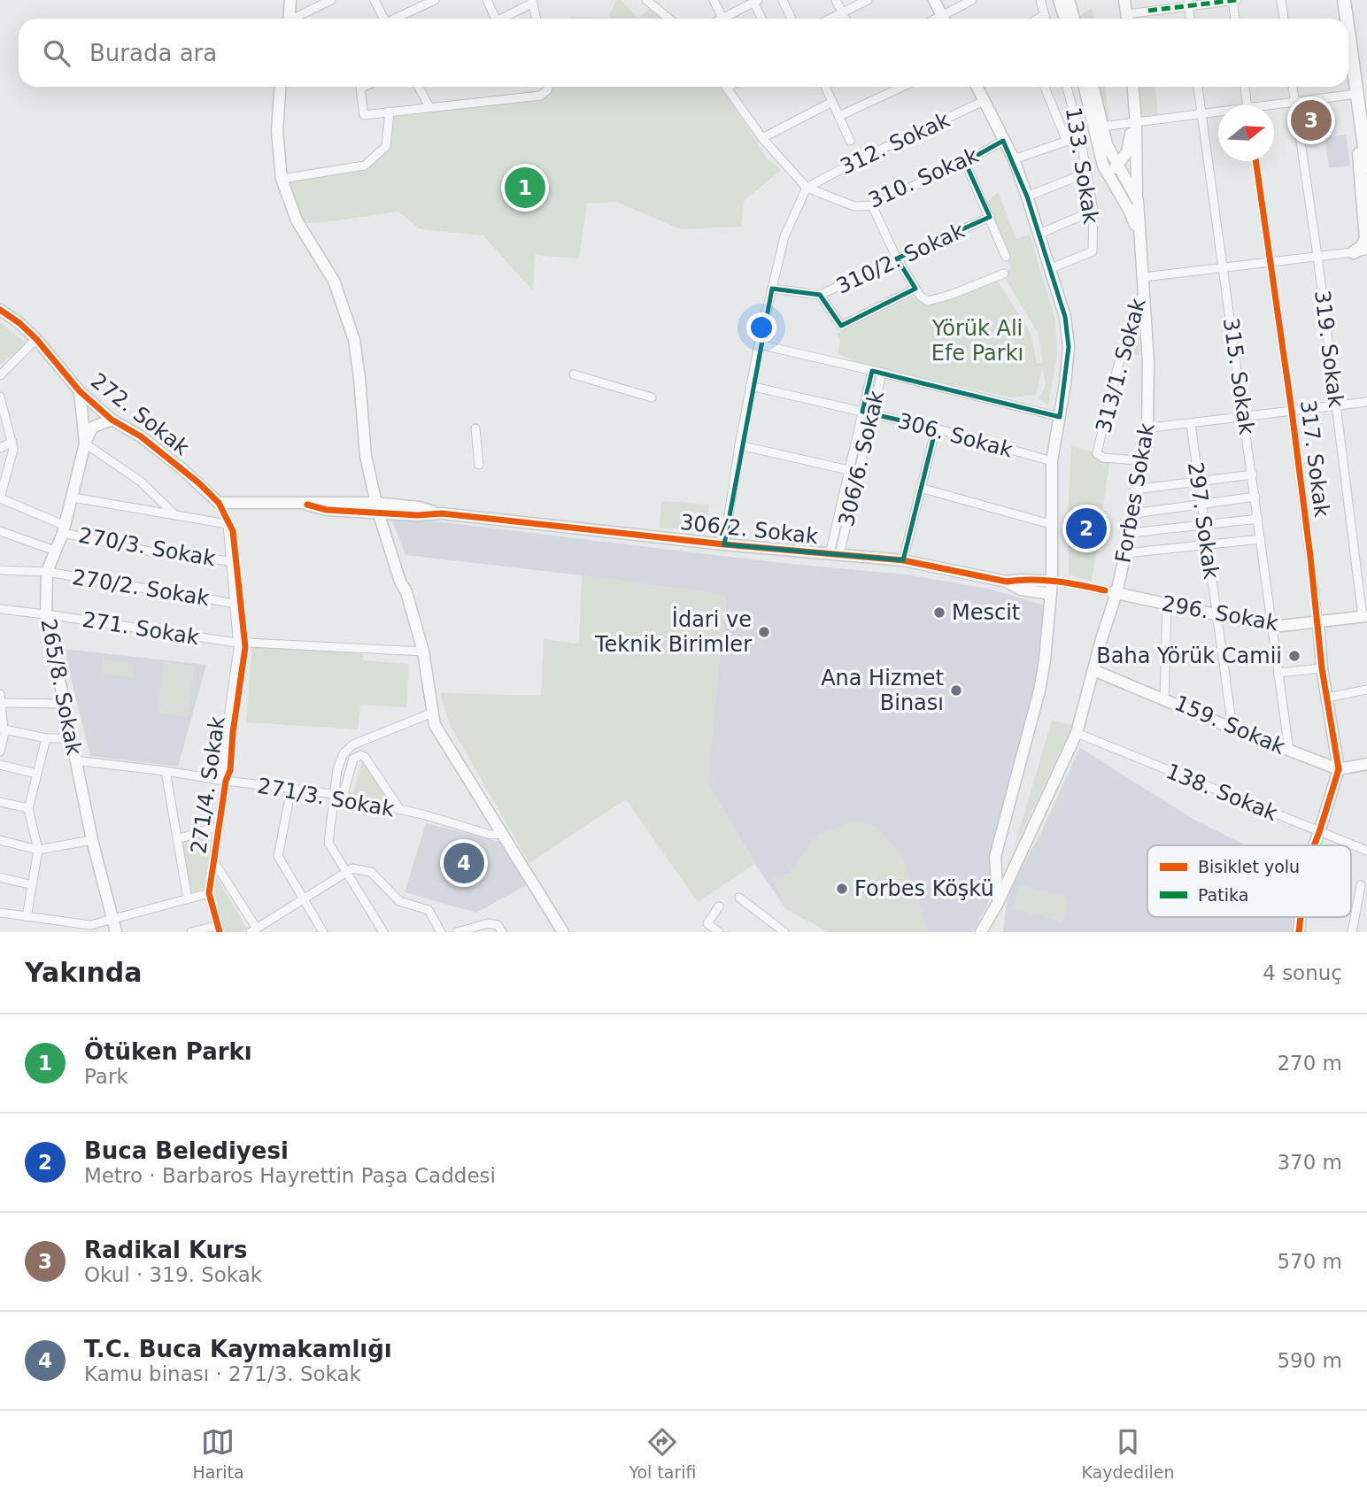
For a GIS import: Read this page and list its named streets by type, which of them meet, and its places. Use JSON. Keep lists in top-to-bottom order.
{
  "streets": {
    "main road": [
      "272. Sokak",
      "317. Sokak",
      "Forbes Sokak",
      "306/2. Sokak",
      "296. Sokak",
      "265/8. Sokak",
      "159. Sokak"
    ],
    "street": [
      "312. Sokak",
      "133. Sokak",
      "310. Sokak",
      "310/2. Sokak",
      "319. Sokak",
      "313/1. Sokak",
      "315. Sokak",
      "306. Sokak",
      "306/6. Sokak",
      "297. Sokak",
      "270/3. Sokak",
      "270/2. Sokak",
      "271. Sokak",
      "271/4. Sokak",
      "138. Sokak",
      "271/3. Sokak"
    ]
  },
  "crossings": [
    ["312. Sokak", "310. Sokak"],
    ["319. Sokak", "296. Sokak"],
    ["313/1. Sokak", "Forbes Sokak"],
    ["315. Sokak", "296. Sokak"],
    ["315. Sokak", "159. Sokak"],
    ["272. Sokak", "306/2. Sokak"],
    ["272. Sokak", "270/3. Sokak"],
    ["272. Sokak", "270/2. Sokak"],
    ["272. Sokak", "271. Sokak"],
    ["272. Sokak", "265/8. Sokak"],
    ["272. Sokak", "271/4. Sokak"],
    ["306. Sokak", "306/6. Sokak"],
    ["306/6. Sokak", "306/2. Sokak"],
    ["317. Sokak", "296. Sokak"],
    ["317. Sokak", "159. Sokak"],
    ["Forbes Sokak", "296. Sokak"],
    ["Forbes Sokak", "159. Sokak"],
    ["Forbes Sokak", "138. Sokak"],
    ["297. Sokak", "296. Sokak"],
    ["297. Sokak", "159. Sokak"],
    ["270/3. Sokak", "265/8. Sokak"],
    ["270/2. Sokak", "265/8. Sokak"],
    ["271. Sokak", "265/8. Sokak"],
    ["271. Sokak", "271/4. Sokak"],
    ["265/8. Sokak", "271/3. Sokak"],
    ["271/4. Sokak", "271/3. Sokak"]
  ],
  "parks": ["Yörük Ali Efe Parkı"],
  "places": [
    "Mescit",
    "İdari ve Teknik Birimler",
    "Baha Yörük Camii",
    "Ana Hizmet Binası",
    "Forbes Köşkü"
  ],
  "legend": ["Bisiklet yolu", "Patika"],
  "north": "right",
  "page": {
    "search": "Burada ara",
    "pins": [
      "3",
      "1",
      "2",
      "4"
    ],
    "heading": ["Yakında", "4 sonuç"],
    "list": [
      {
        "mark": "1",
        "name": "Ötüken Parkı",
        "note": "Park",
        "value": "270 m"
      },
      {
        "mark": "2",
        "name": "Buca Belediyesi",
        "note": "Metro · Barbaros Hayrettin Paşa Caddesi",
        "value": "370 m"
      },
      {
        "mark": "3",
        "name": "Radikal Kurs",
        "note": "Okul · 319. Sokak",
        "value": "570 m"
      },
      {
        "mark": "4",
        "name": "T.C. Buca Kaymakamlığı",
        "note": "Kamu binası · 271/3. Sokak",
        "value": "590 m"
      }
    ],
    "nav": ["Harita", "Yol tarifi", "Kaydedilen"]
  }
}
